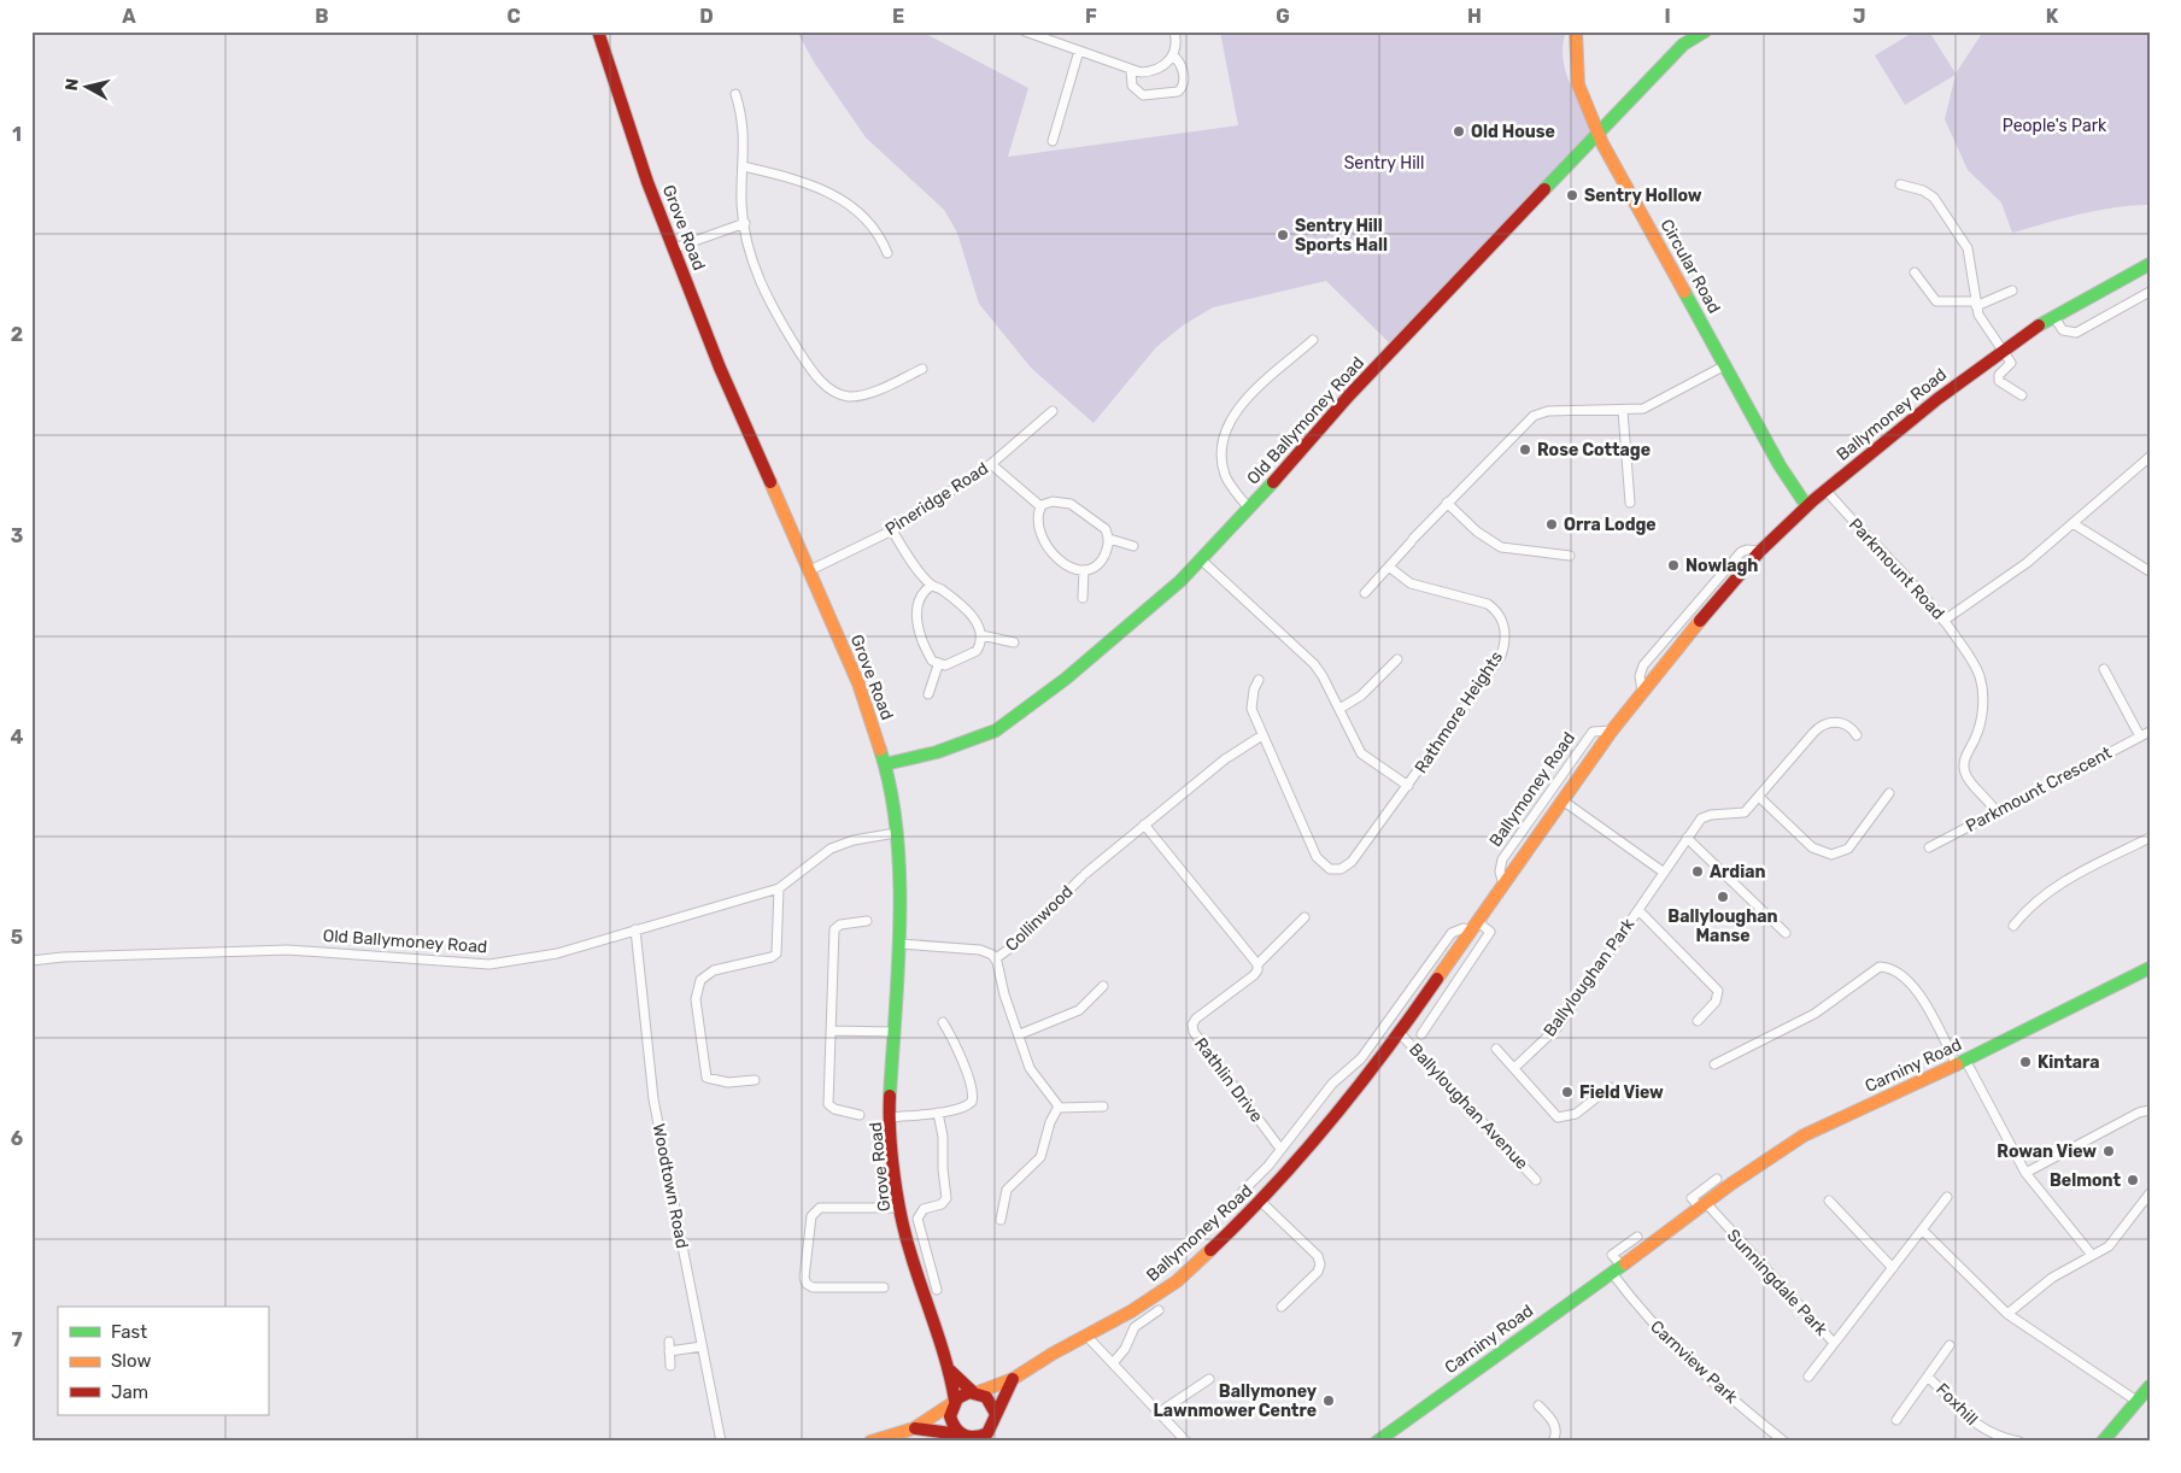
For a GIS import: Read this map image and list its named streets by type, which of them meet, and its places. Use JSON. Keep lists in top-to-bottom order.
{
  "streets": {
    "street": [
      "Grove Road",
      "Circular Road",
      "Ballymoney Road",
      "Old Ballymoney Road",
      "Pineridge Road",
      "Parkmount Road",
      "Rathmore Heights",
      "Parkmount Crescent",
      "Collinwood",
      "Ballyloughan Park",
      "Carniny Road",
      "Rathlin Drive",
      "Ballyloughan Avenue",
      "Woodtown Road",
      "Sunningdale Park",
      "Carnview Park",
      "Foxhill"
    ]
  },
  "crossings": [
    ["Grove Road", "Ballymoney Road"],
    ["Grove Road", "Old Ballymoney Road"],
    ["Grove Road", "Pineridge Road"],
    ["Grove Road", "Collinwood"],
    ["Circular Road", "Ballymoney Road"],
    ["Circular Road", "Old Ballymoney Road"],
    ["Ballymoney Road", "Parkmount Road"],
    ["Ballymoney Road", "Rathlin Drive"],
    ["Ballymoney Road", "Ballyloughan Avenue"],
    ["Old Ballymoney Road", "Rathmore Heights"],
    ["Old Ballymoney Road", "Woodtown Road"],
    ["Parkmount Road", "Parkmount Crescent"],
    ["Carniny Road", "Sunningdale Park"],
    ["Carniny Road", "Carnview Park"]
  ],
  "parks": ["People's Park", "Sentry Hill"],
  "places": [
    "Old House",
    "Sentry Hollow",
    "Sentry Hill Sports Hall",
    "Rose Cottage",
    "Orra Lodge",
    "Nowlagh",
    "Ardian",
    "Ballyloughan Manse",
    "Kintara",
    "Field View",
    "Rowan View",
    "Belmont",
    "Ballymoney Lawnmower Centre"
  ],
  "legend": ["Fast", "Slow", "Jam"],
  "north": "left",
  "grid": {
    "columns": [
      "A",
      "B",
      "C",
      "D",
      "E",
      "F",
      "G",
      "H",
      "I",
      "J",
      "K"
    ],
    "rows": [
      "1",
      "2",
      "3",
      "4",
      "5",
      "6",
      "7"
    ]
  }
}
